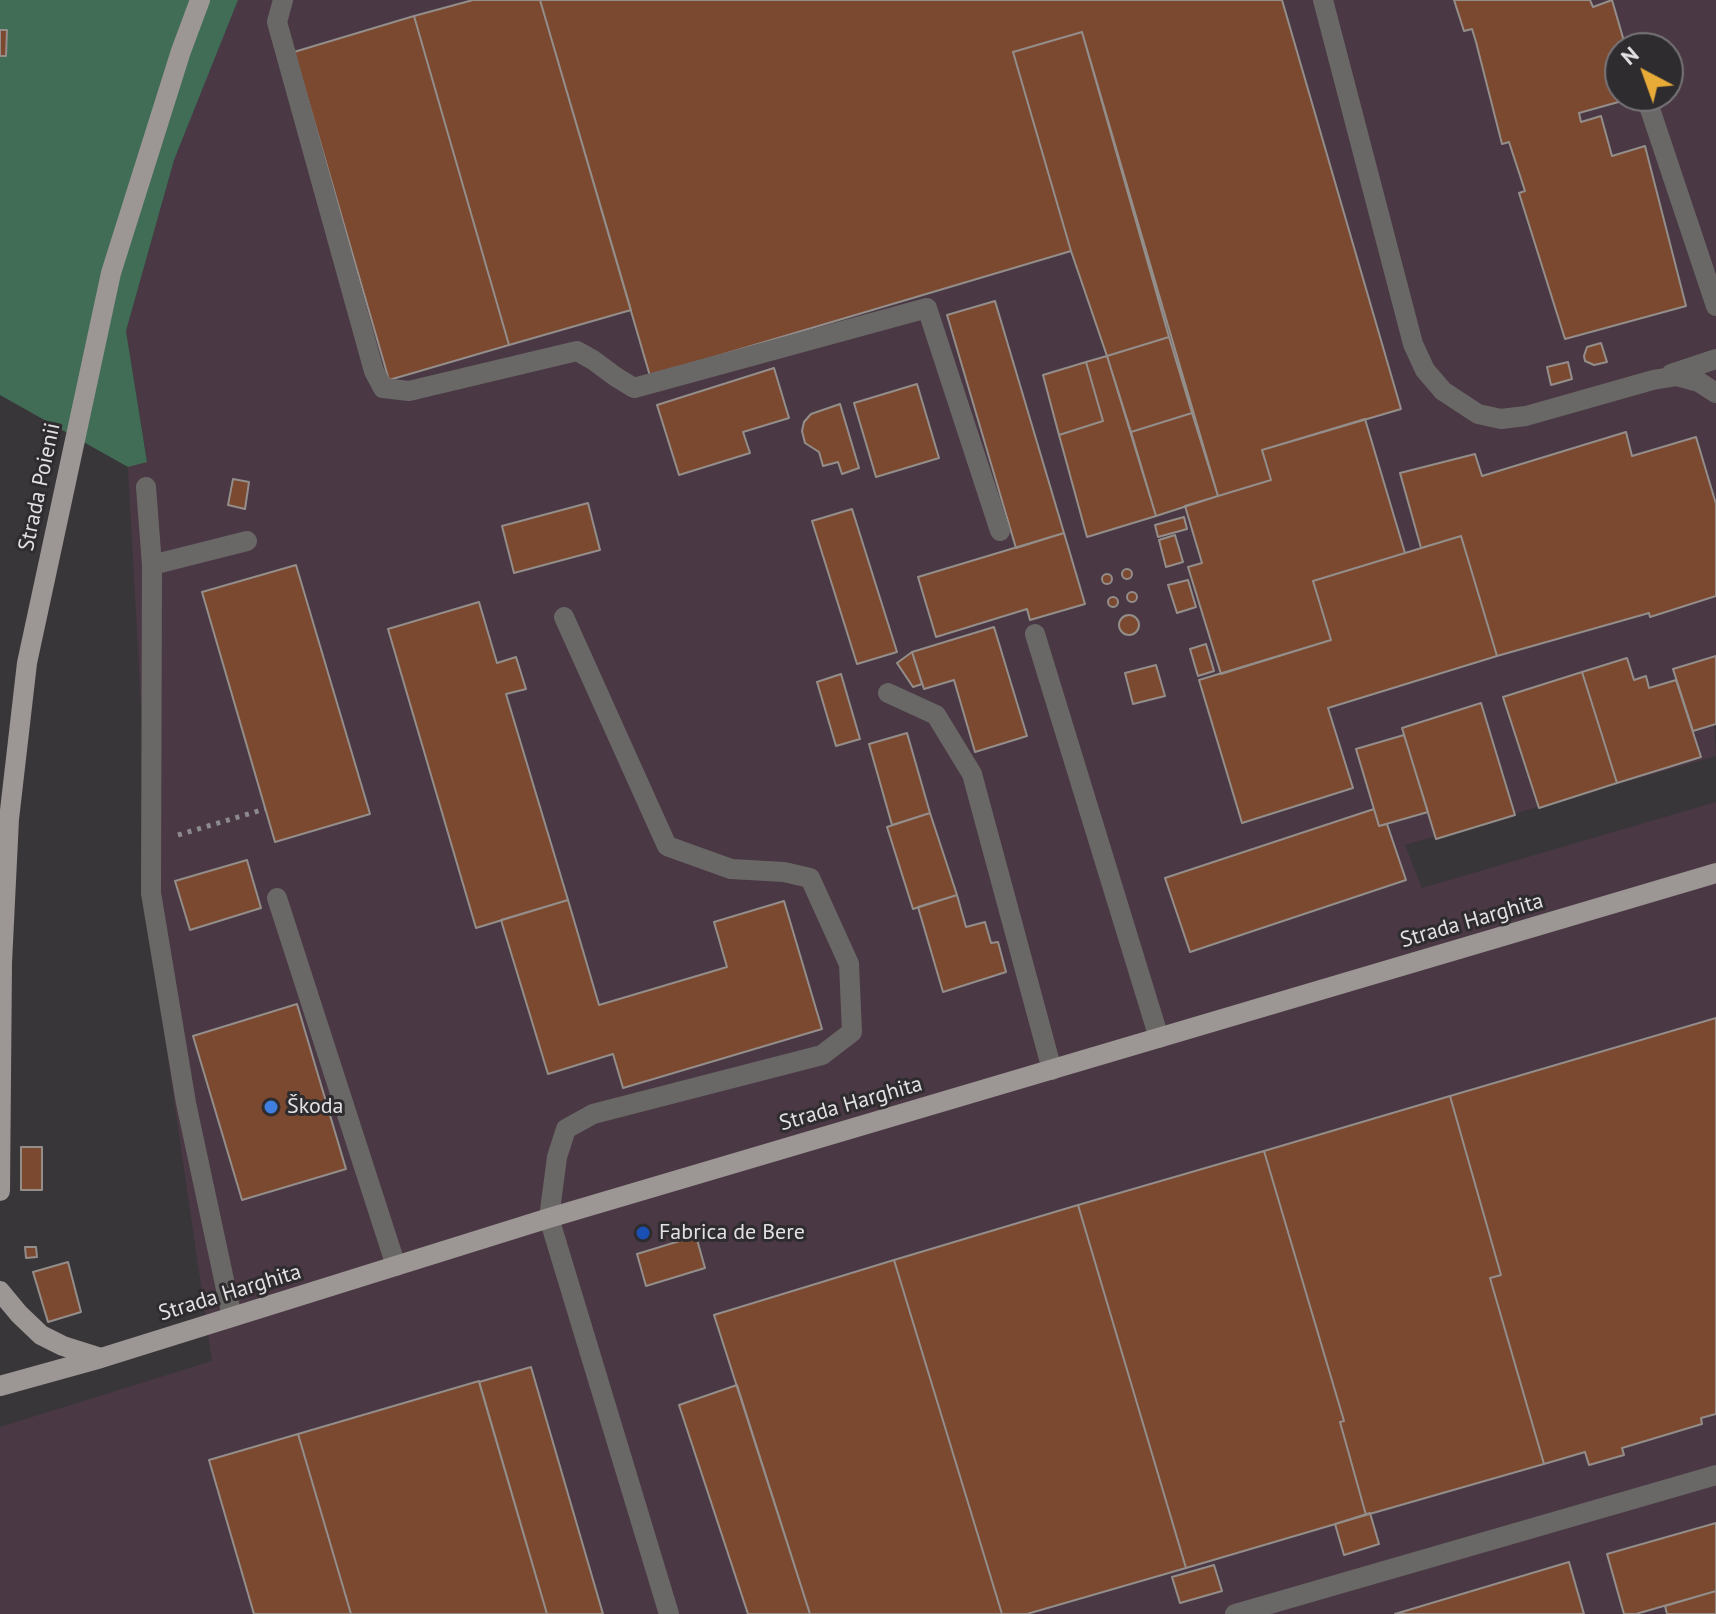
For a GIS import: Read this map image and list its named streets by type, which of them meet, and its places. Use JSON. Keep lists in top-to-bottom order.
{
  "streets": {
    "main road": ["Strada Poienii", "Strada Harghita"]
  },
  "places": ["Škoda", "Fabrica de Bere"],
  "north": "top left"
}
